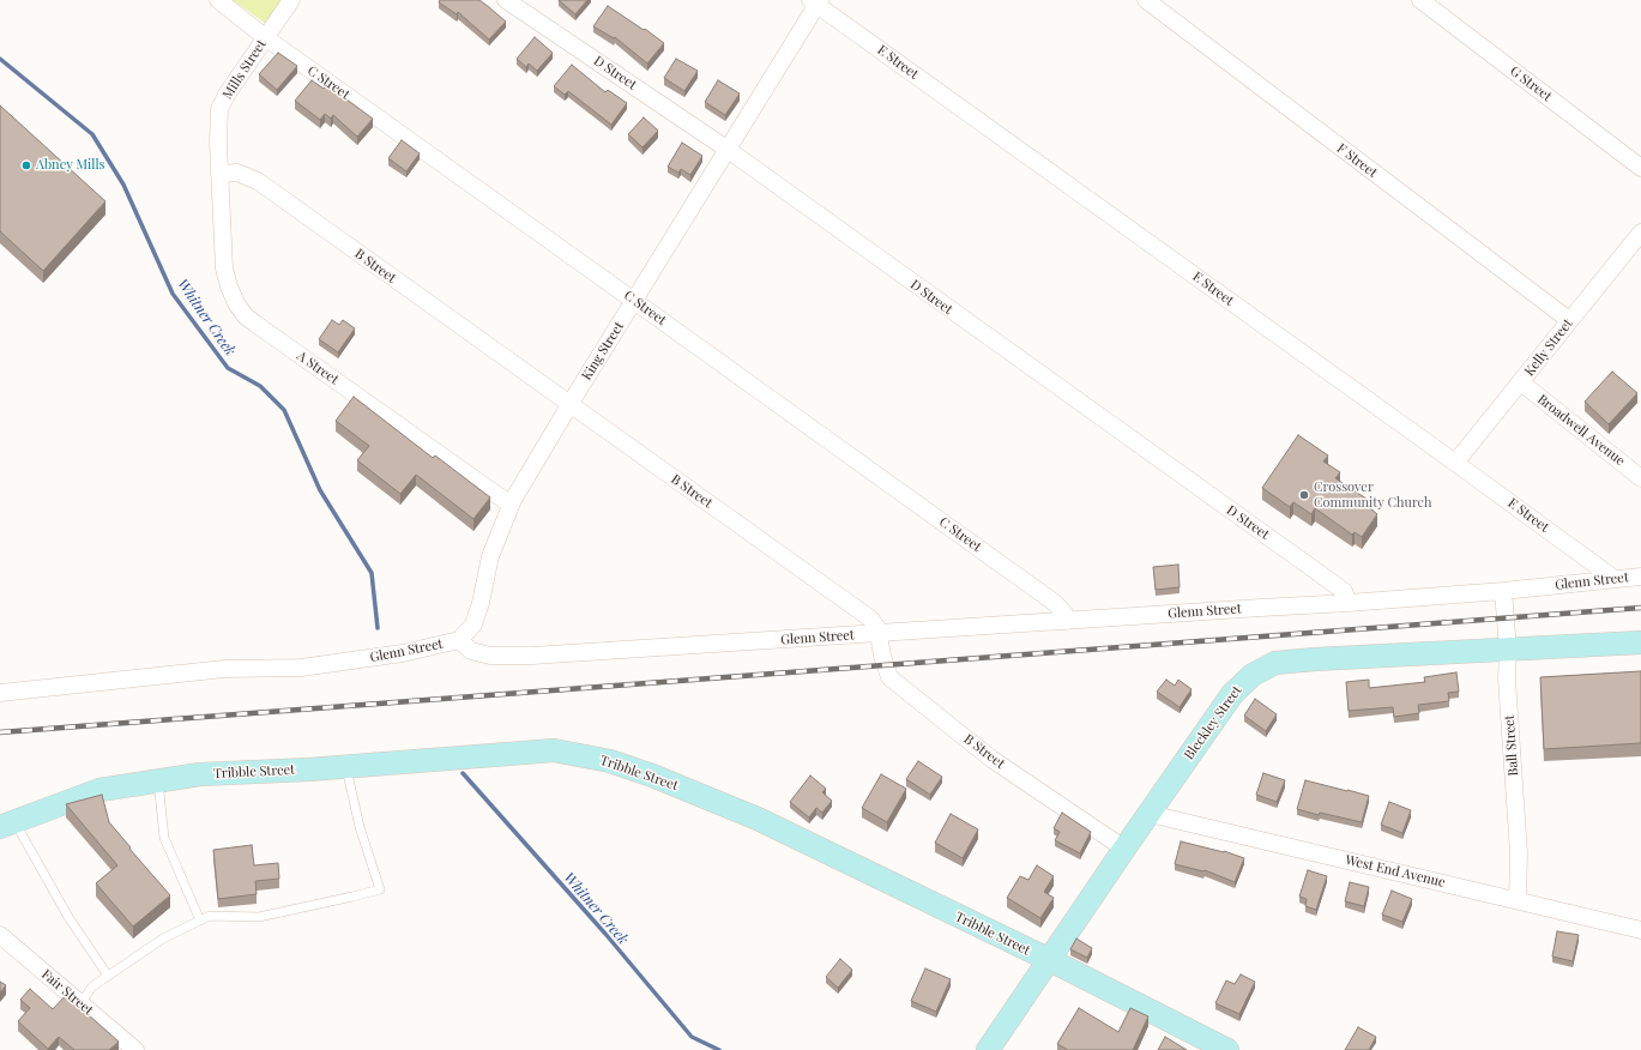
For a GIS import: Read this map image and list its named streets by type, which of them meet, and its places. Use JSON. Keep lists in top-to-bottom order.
{
  "streets": {
    "street": [
      "E Street",
      "Mills Street",
      "D Street",
      "C Street",
      "G Street",
      "F Street",
      "B Street",
      "Kelly Street",
      "King Street",
      "A Street",
      "Broadwell Avenue",
      "Glenn Street",
      "Bleckley Street",
      "Ball Street",
      "Tribble Street",
      "West End Avenue",
      "Fair Street"
    ]
  },
  "crossings": [
    ["E Street", "Kelly Street"],
    ["E Street", "King Street"],
    ["E Street", "Glenn Street"],
    ["Mills Street", "C Street"],
    ["Mills Street", "B Street"],
    ["Mills Street", "A Street"],
    ["D Street", "King Street"],
    ["D Street", "Glenn Street"],
    ["C Street", "King Street"],
    ["C Street", "Glenn Street"],
    ["F Street", "Kelly Street"],
    ["B Street", "King Street"],
    ["B Street", "A Street"],
    ["B Street", "Glenn Street"],
    ["B Street", "Bleckley Street"],
    ["Kelly Street", "Broadwell Avenue"],
    ["King Street", "A Street"],
    ["King Street", "Glenn Street"],
    ["Glenn Street", "Ball Street"],
    ["Bleckley Street", "Ball Street"],
    ["Bleckley Street", "Tribble Street"],
    ["Bleckley Street", "West End Avenue"],
    ["Ball Street", "West End Avenue"]
  ],
  "water": ["Whitner Creek"],
  "places": ["Abney Mills", "Crossover Community Church"]
}
